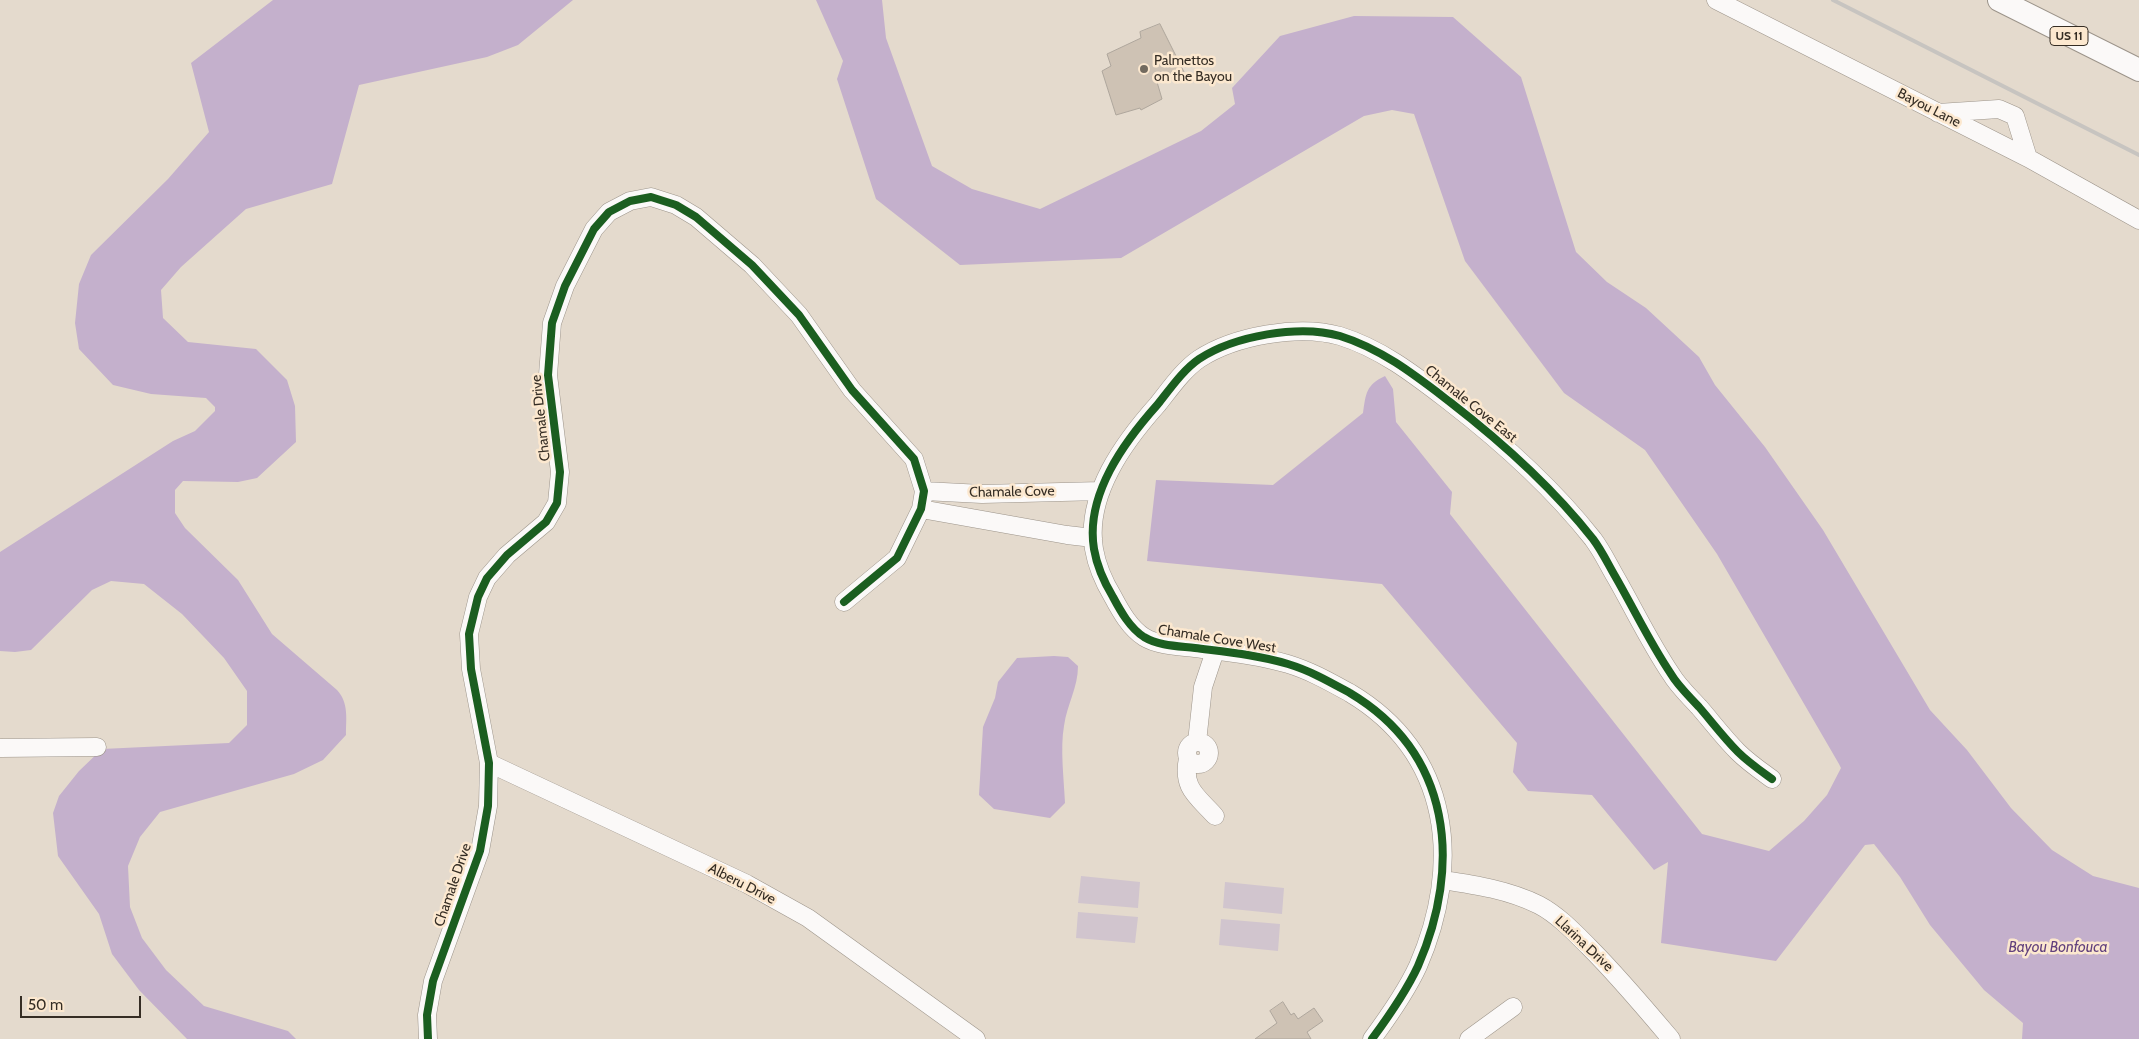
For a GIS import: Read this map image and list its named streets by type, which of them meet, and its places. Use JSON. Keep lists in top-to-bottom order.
{
  "streets": {
    "main road": ["US 11"],
    "street": [
      "Bayou Lane",
      "Chamale Cove East",
      "Chamale Drive",
      "Chamale Cove",
      "Chamale Cove West",
      "Alberu Drive",
      "Llarina Drive"
    ]
  },
  "crossings": [
    ["Chamale Cove East", "Chamale Cove"],
    ["Chamale Cove East", "Chamale Cove West"],
    ["Chamale Drive", "Chamale Cove"],
    ["Chamale Drive", "Alberu Drive"],
    ["Chamale Cove", "Chamale Cove West"],
    ["Chamale Cove West", "Llarina Drive"]
  ],
  "water": ["Bayou Bonfouca"],
  "places": ["Palmettos on the Bayou"],
  "scale_bar": "50 m"
}
